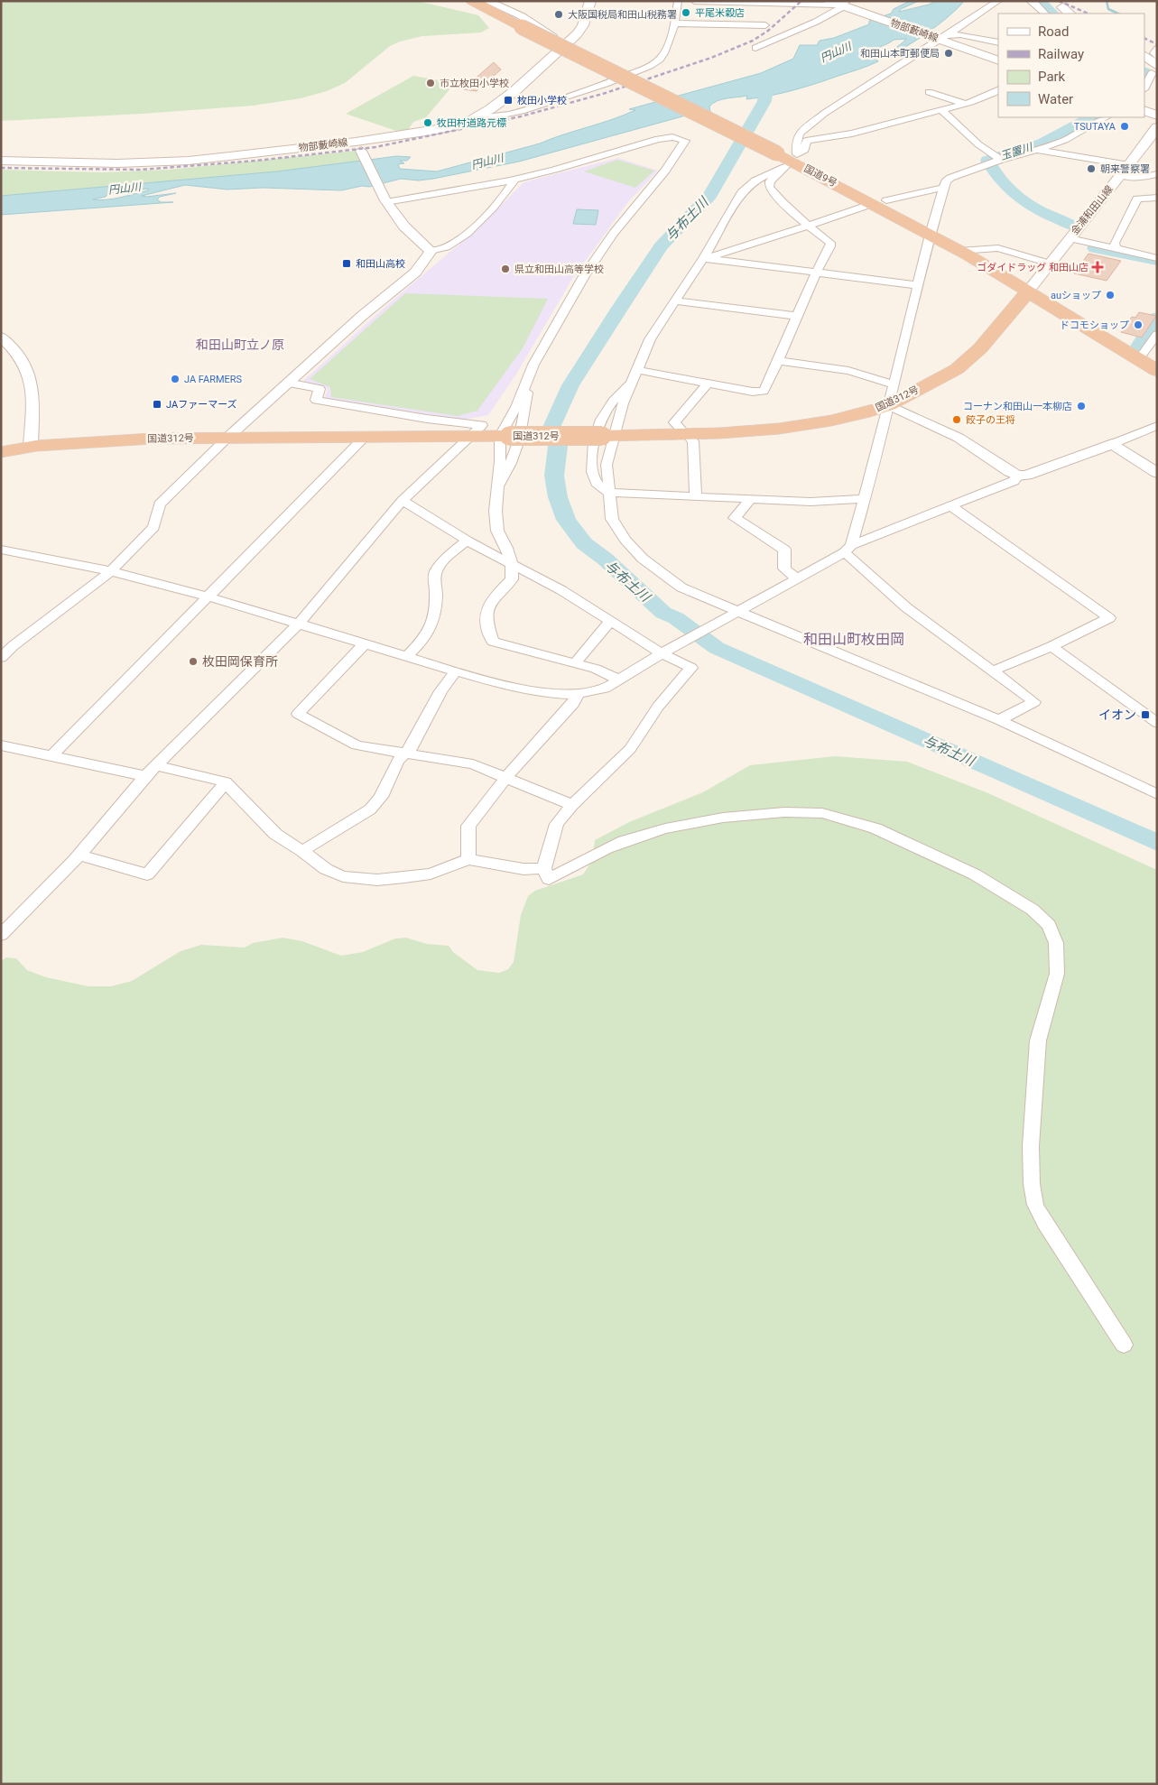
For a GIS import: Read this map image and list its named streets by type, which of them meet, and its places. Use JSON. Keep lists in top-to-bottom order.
{
  "streets": {
    "highway": ["国道9号", "国道312号"],
    "main road": ["物部藪崎線", "金浦和田山線"]
  },
  "crossings": [
    ["国道9号", "金浦和田山線"],
    ["国道9号", "国道312号"],
    ["金浦和田山線", "国道312号"]
  ],
  "districts": ["和田山町立ノ原", "和田山町枚田岡"],
  "water": ["円山川", "玉置川", "与布土川"],
  "places": {
    "other": [
      "平尾米穀店",
      "大阪国税局和田山税務署",
      "和田山本町郵便局",
      "市立枚田小学校",
      "牧田村道路元標",
      "TSUTAYA",
      "朝来警察署",
      "県立和田山高等学校",
      "auショップ",
      "ドコモショップ",
      "JA FARMERS",
      "コーナン和田山一本柳店",
      "餃子の王将",
      "枚田岡保育所"
    ],
    "transit": [
      "枚田小学校",
      "和田山高校",
      "JAファーマーズ",
      "イオン"
    ],
    "health": ["ゴダイドラッグ 和田山店"]
  },
  "legend": [
    "Road",
    "Railway",
    "Park",
    "Water"
  ]
}
